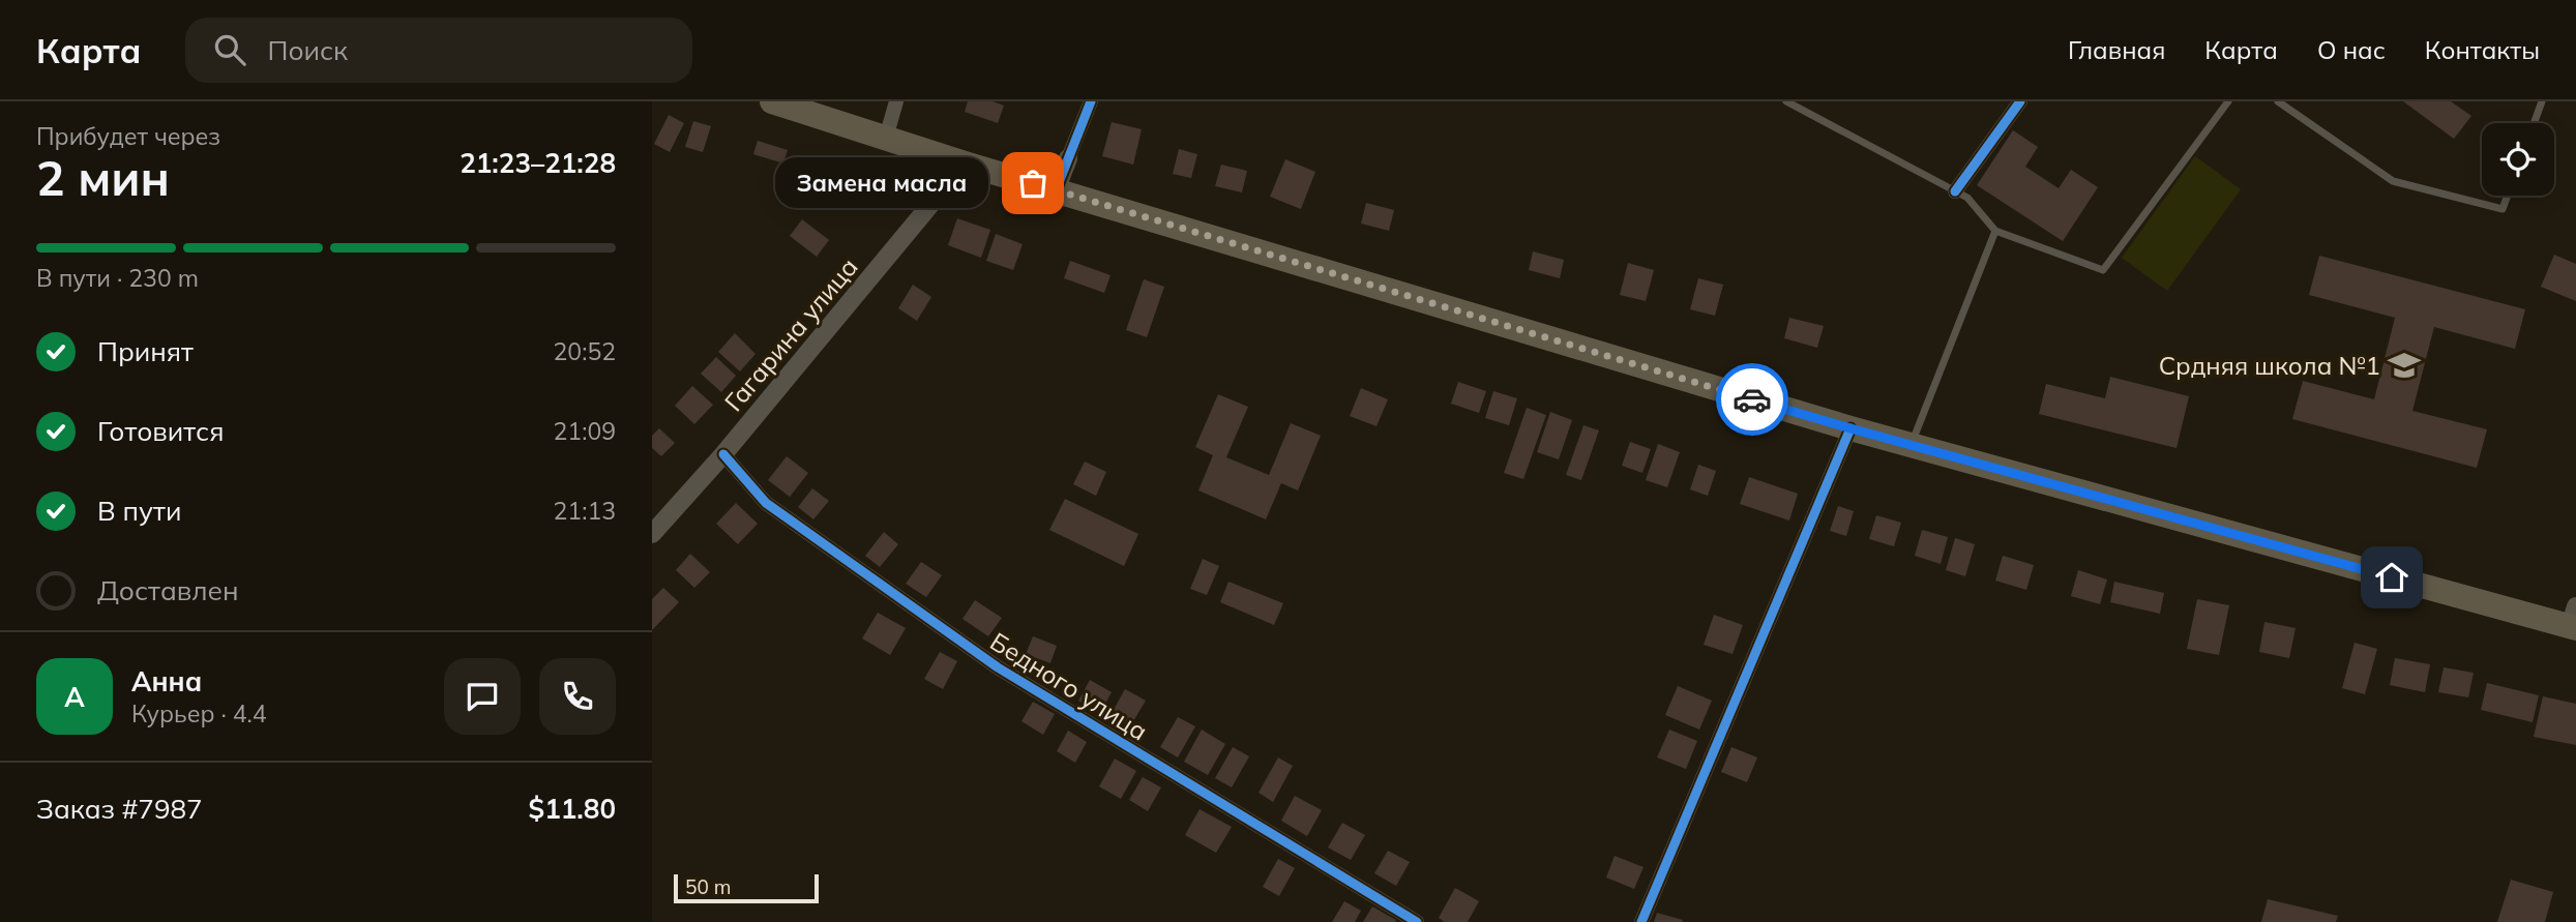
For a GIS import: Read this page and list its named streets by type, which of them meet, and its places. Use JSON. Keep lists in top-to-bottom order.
{
  "streets": {
    "street": ["Гагарина улица", "Бедного улица"]
  },
  "crossings": [
    ["Гагарина улица", "Бедного улица"]
  ],
  "places": {
    "other": ["Замена масла"],
    "school or university": ["Срдняя школа №1"]
  },
  "scale_bar": "50 m",
  "page": {
    "header": "Карта",
    "search": "Поиск",
    "nav": [
      "Главная",
      "Карта",
      "О нас",
      "Контакты"
    ],
    "heading": ["2 мин", "Прибудет через", "21:23–21:28"],
    "panel": [
      "Анна",
      "Курьер · 4.4",
      "Заказ #7987",
      "$11.80"
    ],
    "bubble": "Замена масла",
    "bar": "В пути · 230 m",
    "list": [
      ["Принят", "20:52"],
      ["Готовится", "21:09"],
      ["В пути", "21:13"],
      "Доставлен"
    ],
    "round": "А",
    "scale": "50 m"
  }
}
